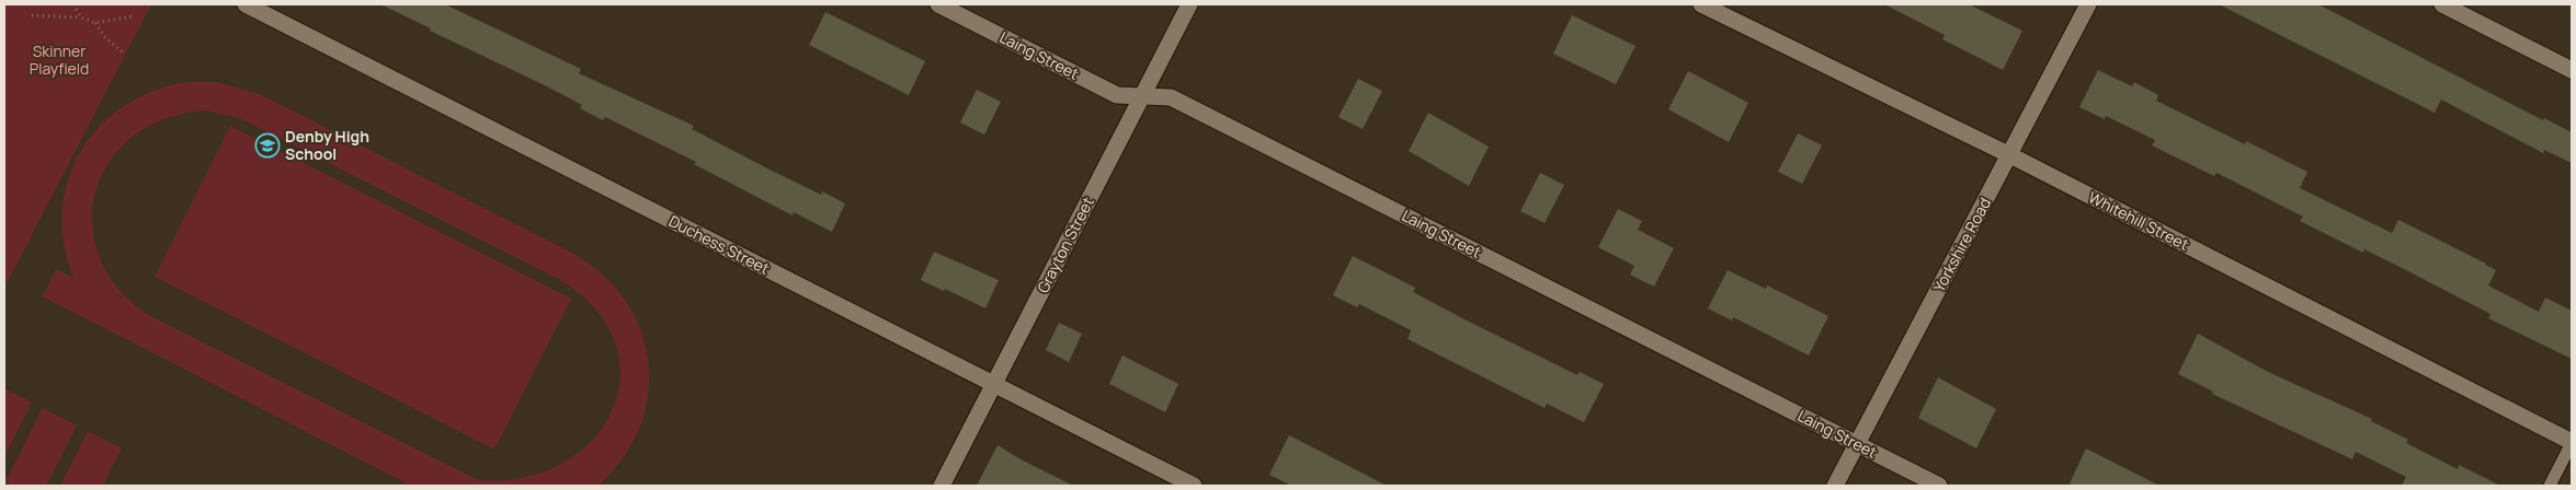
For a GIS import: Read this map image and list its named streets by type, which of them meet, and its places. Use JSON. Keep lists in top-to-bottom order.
{
  "streets": {
    "street": [
      "Laing Street",
      "Whitehill Street",
      "Duchess Street",
      "Grayton Street",
      "Yorkshire Road"
    ]
  },
  "crossings": [
    ["Laing Street", "Grayton Street"],
    ["Laing Street", "Yorkshire Road"],
    ["Whitehill Street", "Yorkshire Road"],
    ["Duchess Street", "Grayton Street"]
  ],
  "parks": ["Skinner Playfield"],
  "places": {
    "school or university": ["Denby High School"]
  }
}
